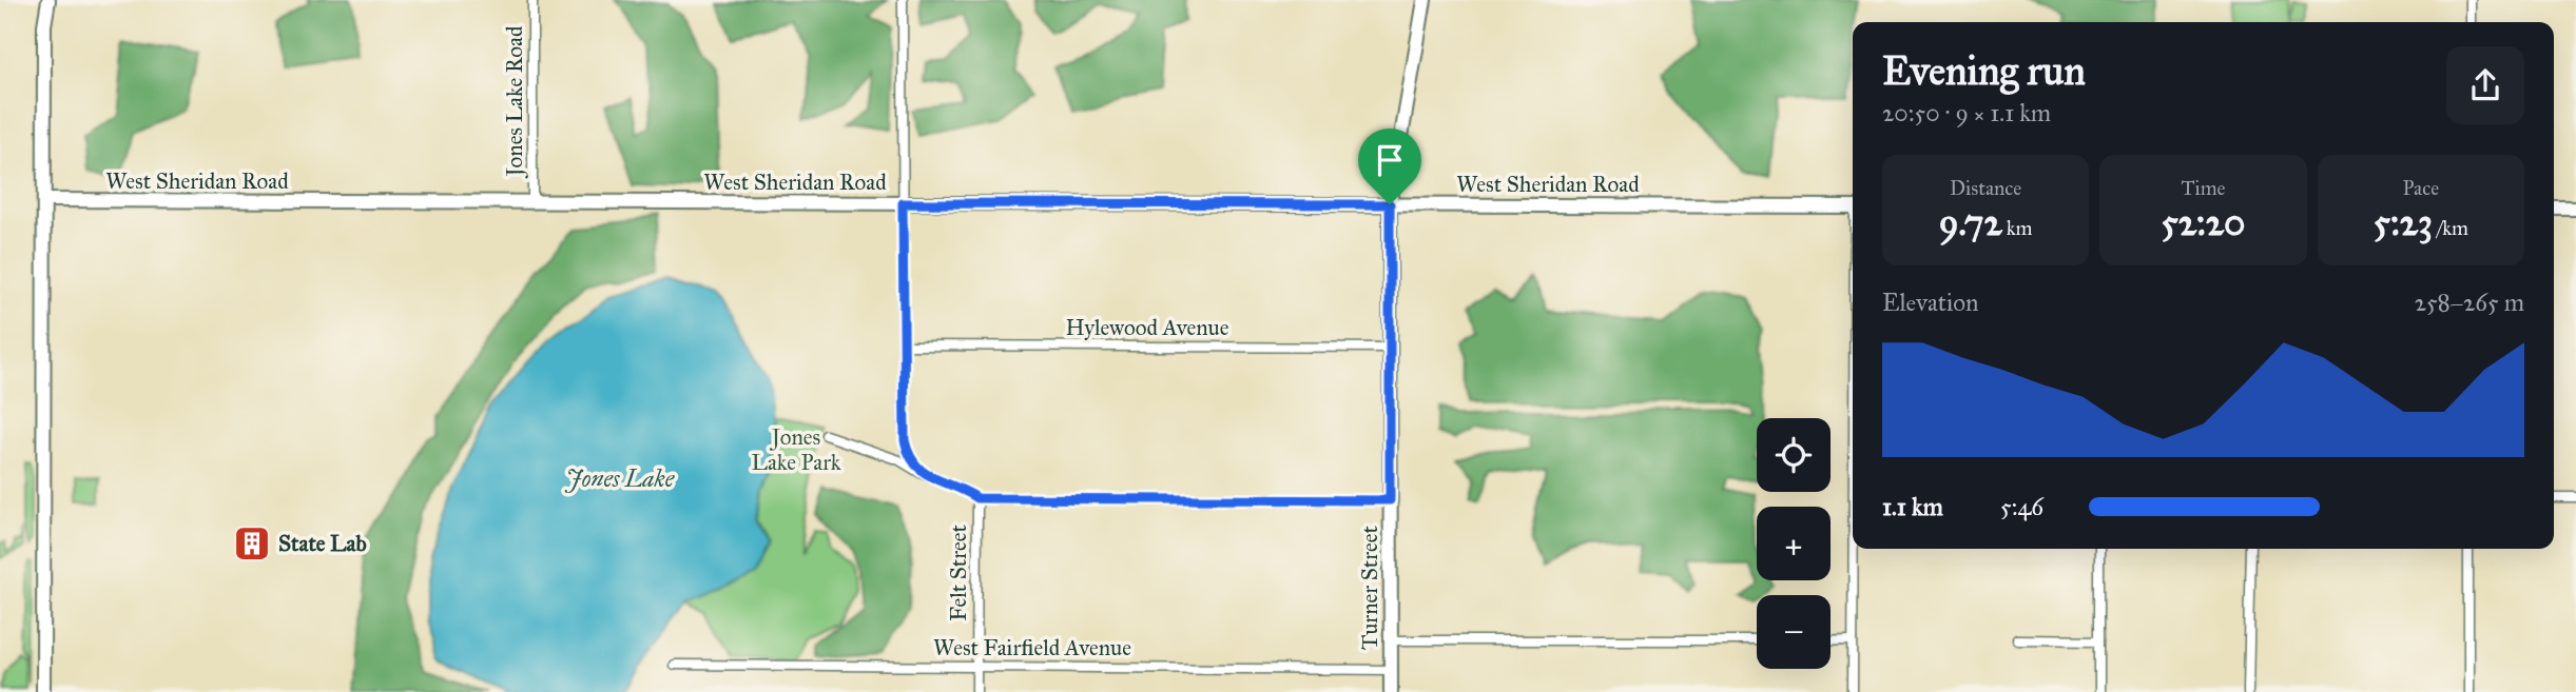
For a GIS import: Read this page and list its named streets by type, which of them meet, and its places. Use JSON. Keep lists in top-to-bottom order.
{
  "streets": {
    "street": [
      "Jones Lake Road",
      "West Sheridan Road",
      "Hylewood Avenue",
      "Felt Street",
      "Turner Street",
      "West Fairfield Avenue"
    ]
  },
  "crossings": [
    ["Jones Lake Road", "West Sheridan Road"],
    ["West Sheridan Road", "Turner Street"],
    ["Hylewood Avenue", "Turner Street"],
    ["Felt Street", "West Fairfield Avenue"],
    ["Turner Street", "West Fairfield Avenue"]
  ],
  "water": ["Jones Lake"],
  "parks": ["Jones Lake Park"],
  "places": {
    "building": ["State Lab"]
  },
  "page": {
    "heading": ["Evening run", "20:50 · 9 × 1.1 km"],
    "stats": [
      ["Distance", "9.72 km"],
      ["Time", "52:20"],
      ["Pace", "5:23 /km"]
    ],
    "chart": ["Elevation", "258–265 m"],
    "map_buttons": ["+", "−"],
    "list": [
      {
        "name": "1.1 km",
        "note": "5:46"
      }
    ]
  }
}
